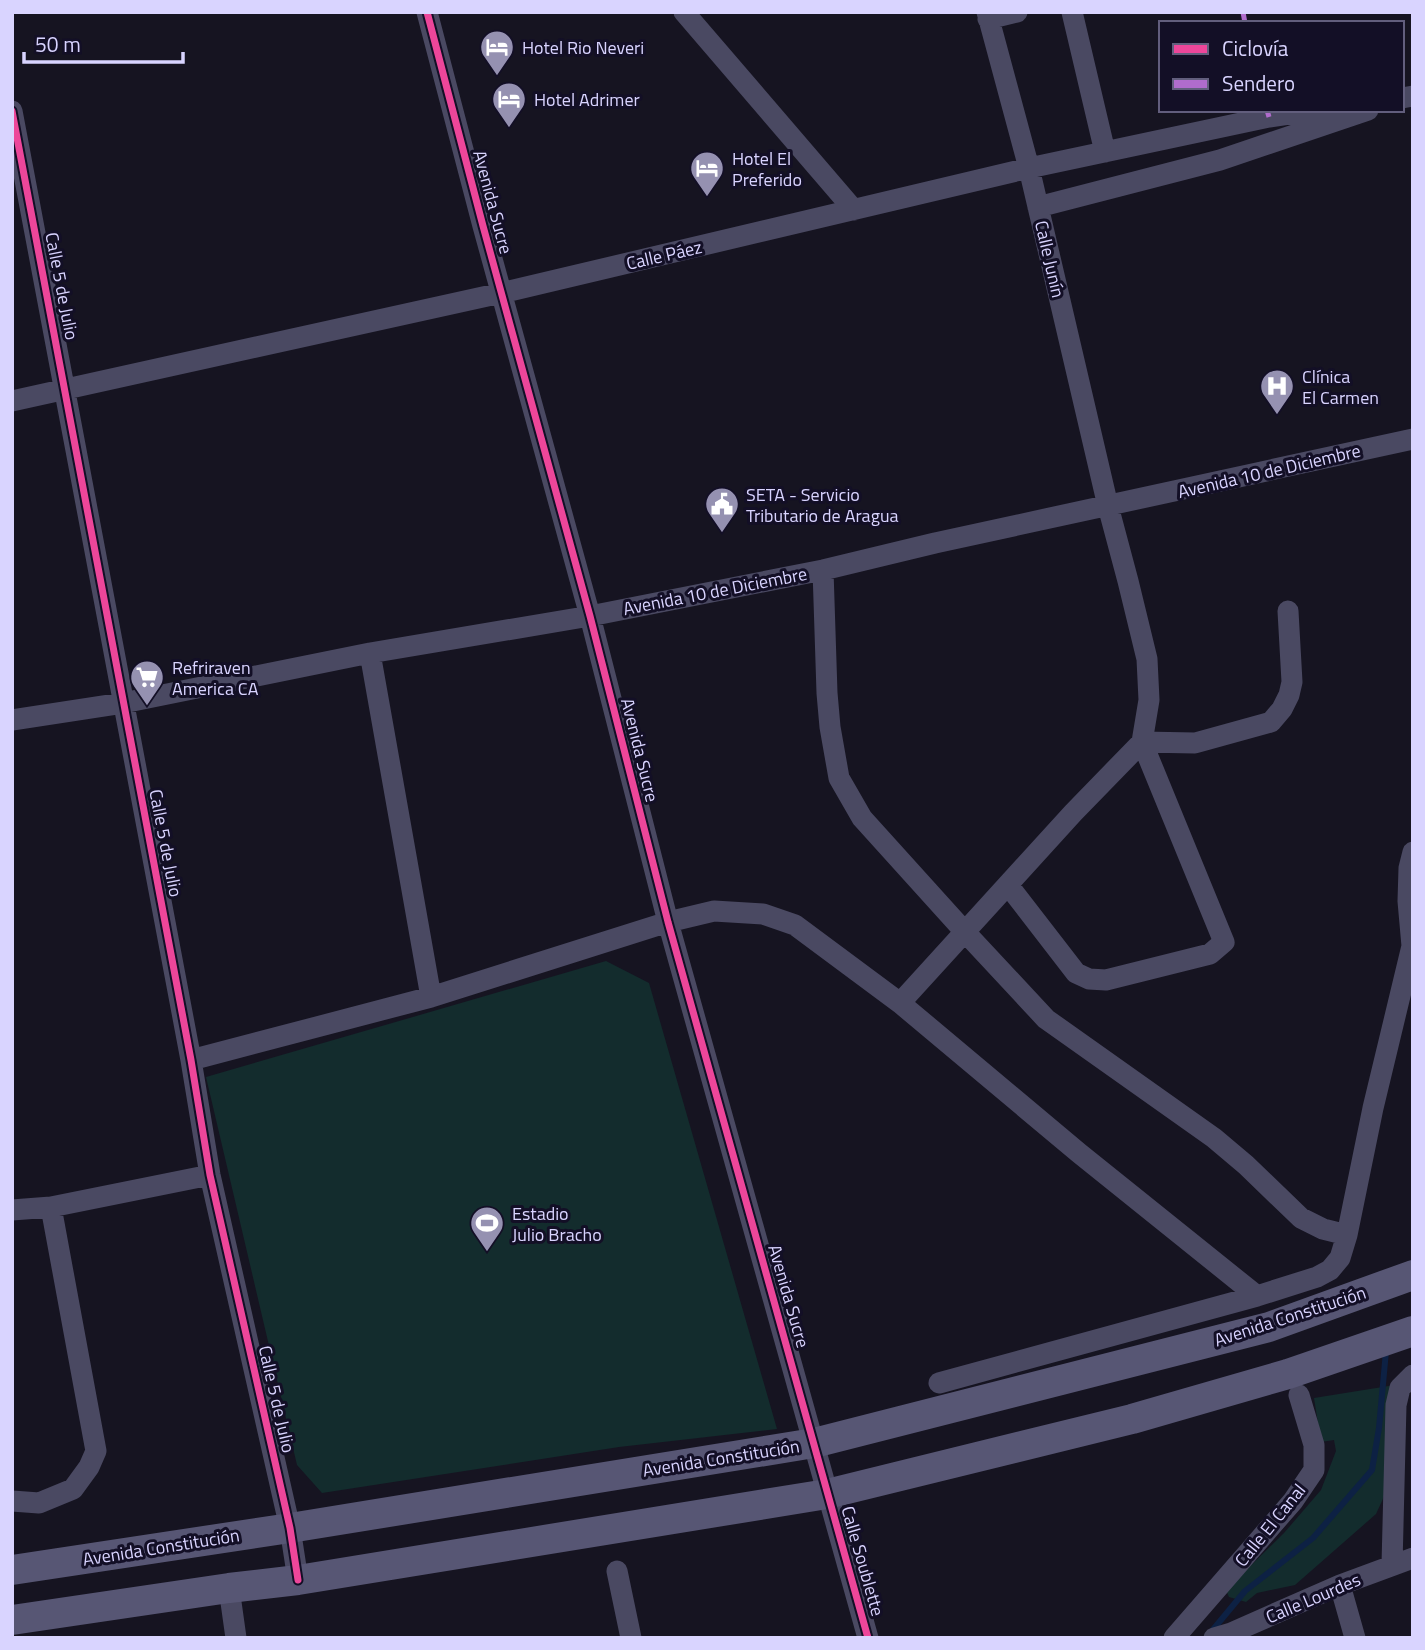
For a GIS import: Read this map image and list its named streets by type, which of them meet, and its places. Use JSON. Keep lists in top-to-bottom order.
{
  "streets": {
    "street": [
      "Avenida Sucre",
      "Calle Páez",
      "Calle Junín",
      "Calle 5 de Julio",
      "Avenida 10 de Diciembre",
      "Avenida Constitución",
      "Calle El Canal",
      "Calle Soublette",
      "Calle Lourdes"
    ]
  },
  "crossings": [
    ["Avenida Sucre", "Calle Páez"],
    ["Avenida Sucre", "Avenida 10 de Diciembre"],
    ["Avenida Sucre", "Avenida Constitución"],
    ["Avenida Sucre", "Calle Soublette"],
    ["Calle Páez", "Calle Junín"],
    ["Calle Páez", "Calle 5 de Julio"],
    ["Calle Junín", "Avenida 10 de Diciembre"],
    ["Calle 5 de Julio", "Avenida 10 de Diciembre"],
    ["Calle 5 de Julio", "Avenida Constitución"]
  ],
  "places": {
    "hotel": ["Hotel Rio Neveri", "Hotel Adrimer", "Hotel El Preferido"],
    "hospital": ["Clínica El Carmen"],
    "public building": ["SETA - Servicio Tributario de Aragua"],
    "supermarket": ["Refriraven America CA"],
    "sports": ["Estadio Julio Bracho"]
  },
  "legend": ["Ciclovía", "Sendero"],
  "scale_bar": "50 m"
}
